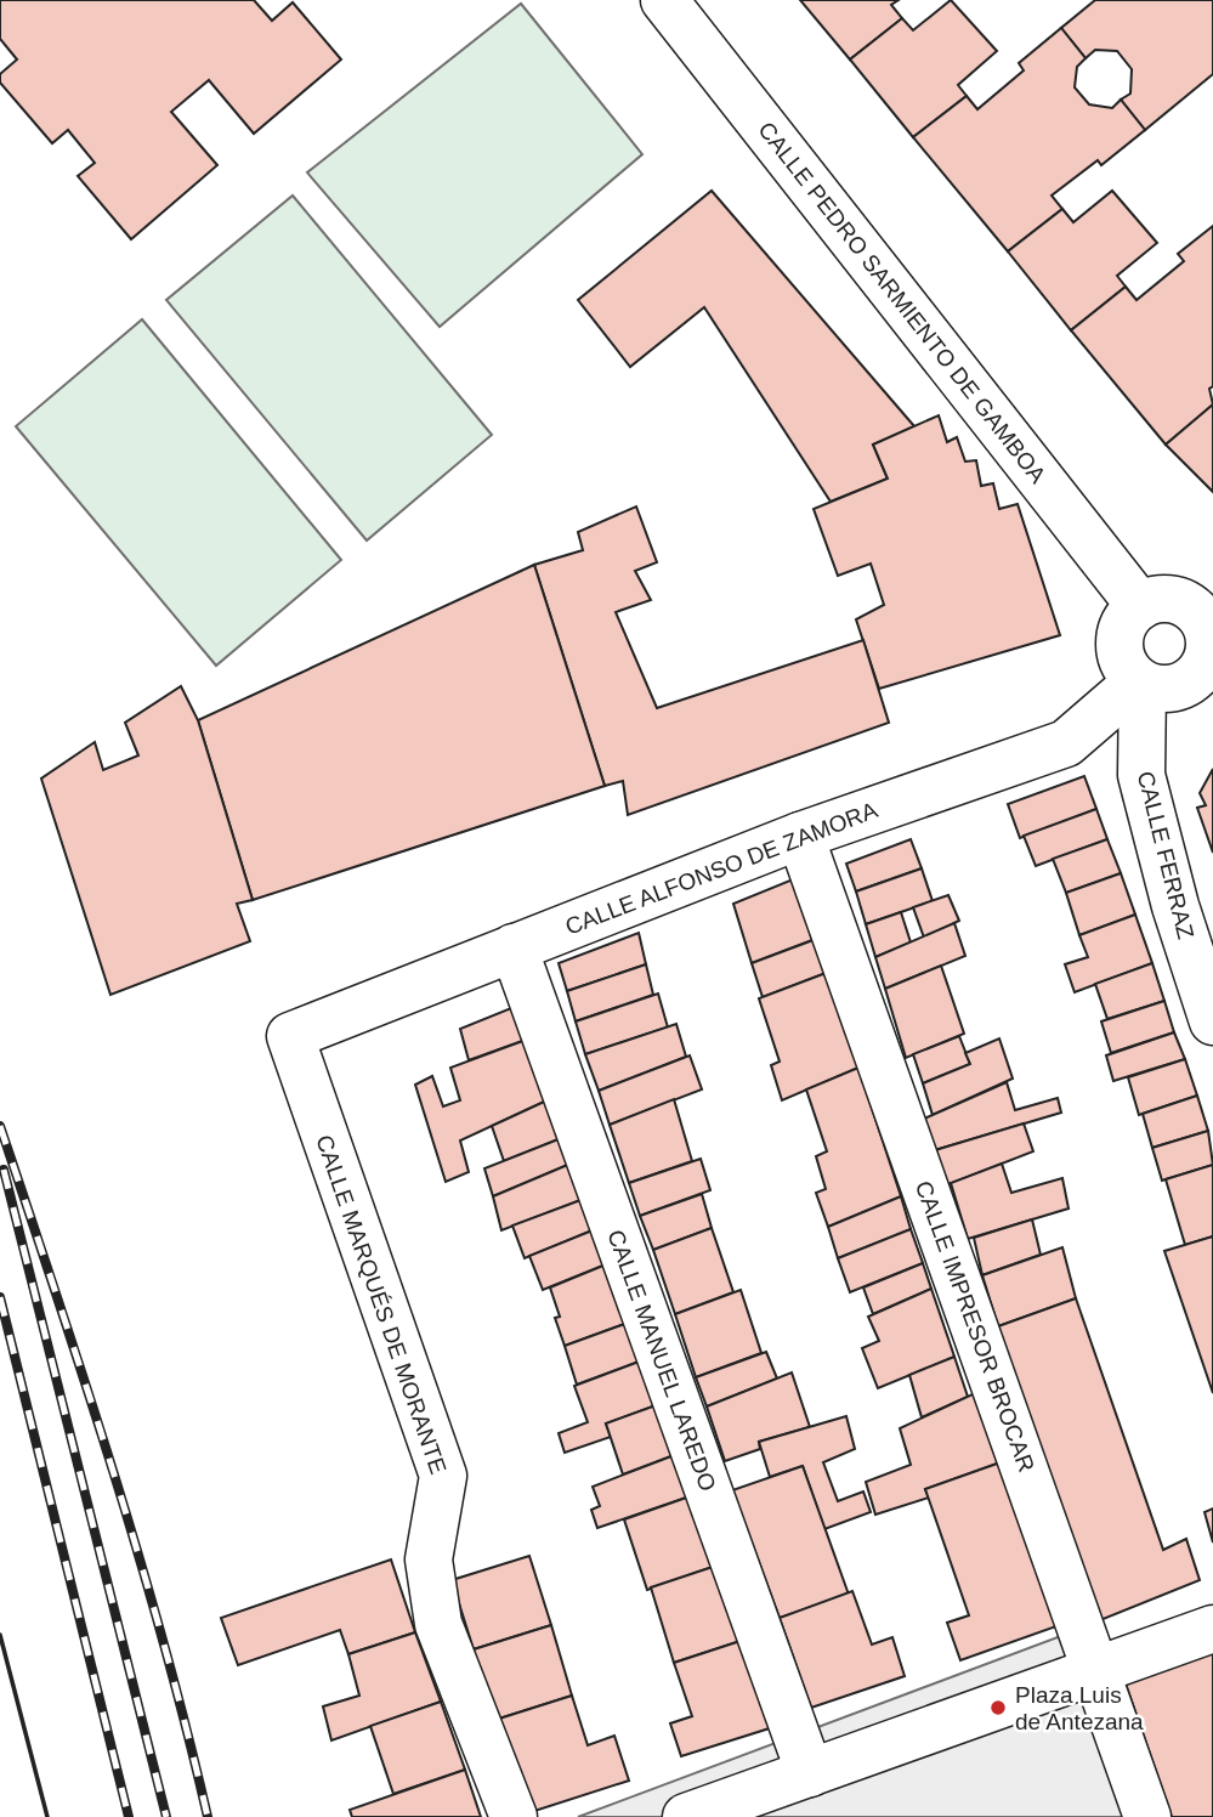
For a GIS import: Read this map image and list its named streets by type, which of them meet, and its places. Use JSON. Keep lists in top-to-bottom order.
{
  "streets": {
    "street": [
      "CALLE PEDRO SARMIENTO DE GAMBOA",
      "CALLE FERRAZ",
      "CALLE ALFONSO DE ZAMORA",
      "CALLE MARQUÉS DE MORANTE",
      "CALLE IMPRESOR BROCAR",
      "CALLE MANUEL LAREDO"
    ]
  },
  "crossings": [
    ["CALLE PEDRO SARMIENTO DE GAMBOA", "CALLE FERRAZ"],
    ["CALLE PEDRO SARMIENTO DE GAMBOA", "CALLE ALFONSO DE ZAMORA"],
    ["CALLE FERRAZ", "CALLE ALFONSO DE ZAMORA"],
    ["CALLE ALFONSO DE ZAMORA", "CALLE MARQUÉS DE MORANTE"],
    ["CALLE ALFONSO DE ZAMORA", "CALLE IMPRESOR BROCAR"],
    ["CALLE ALFONSO DE ZAMORA", "CALLE MANUEL LAREDO"]
  ],
  "places": ["Plaza Luis de Antezana"]
}
